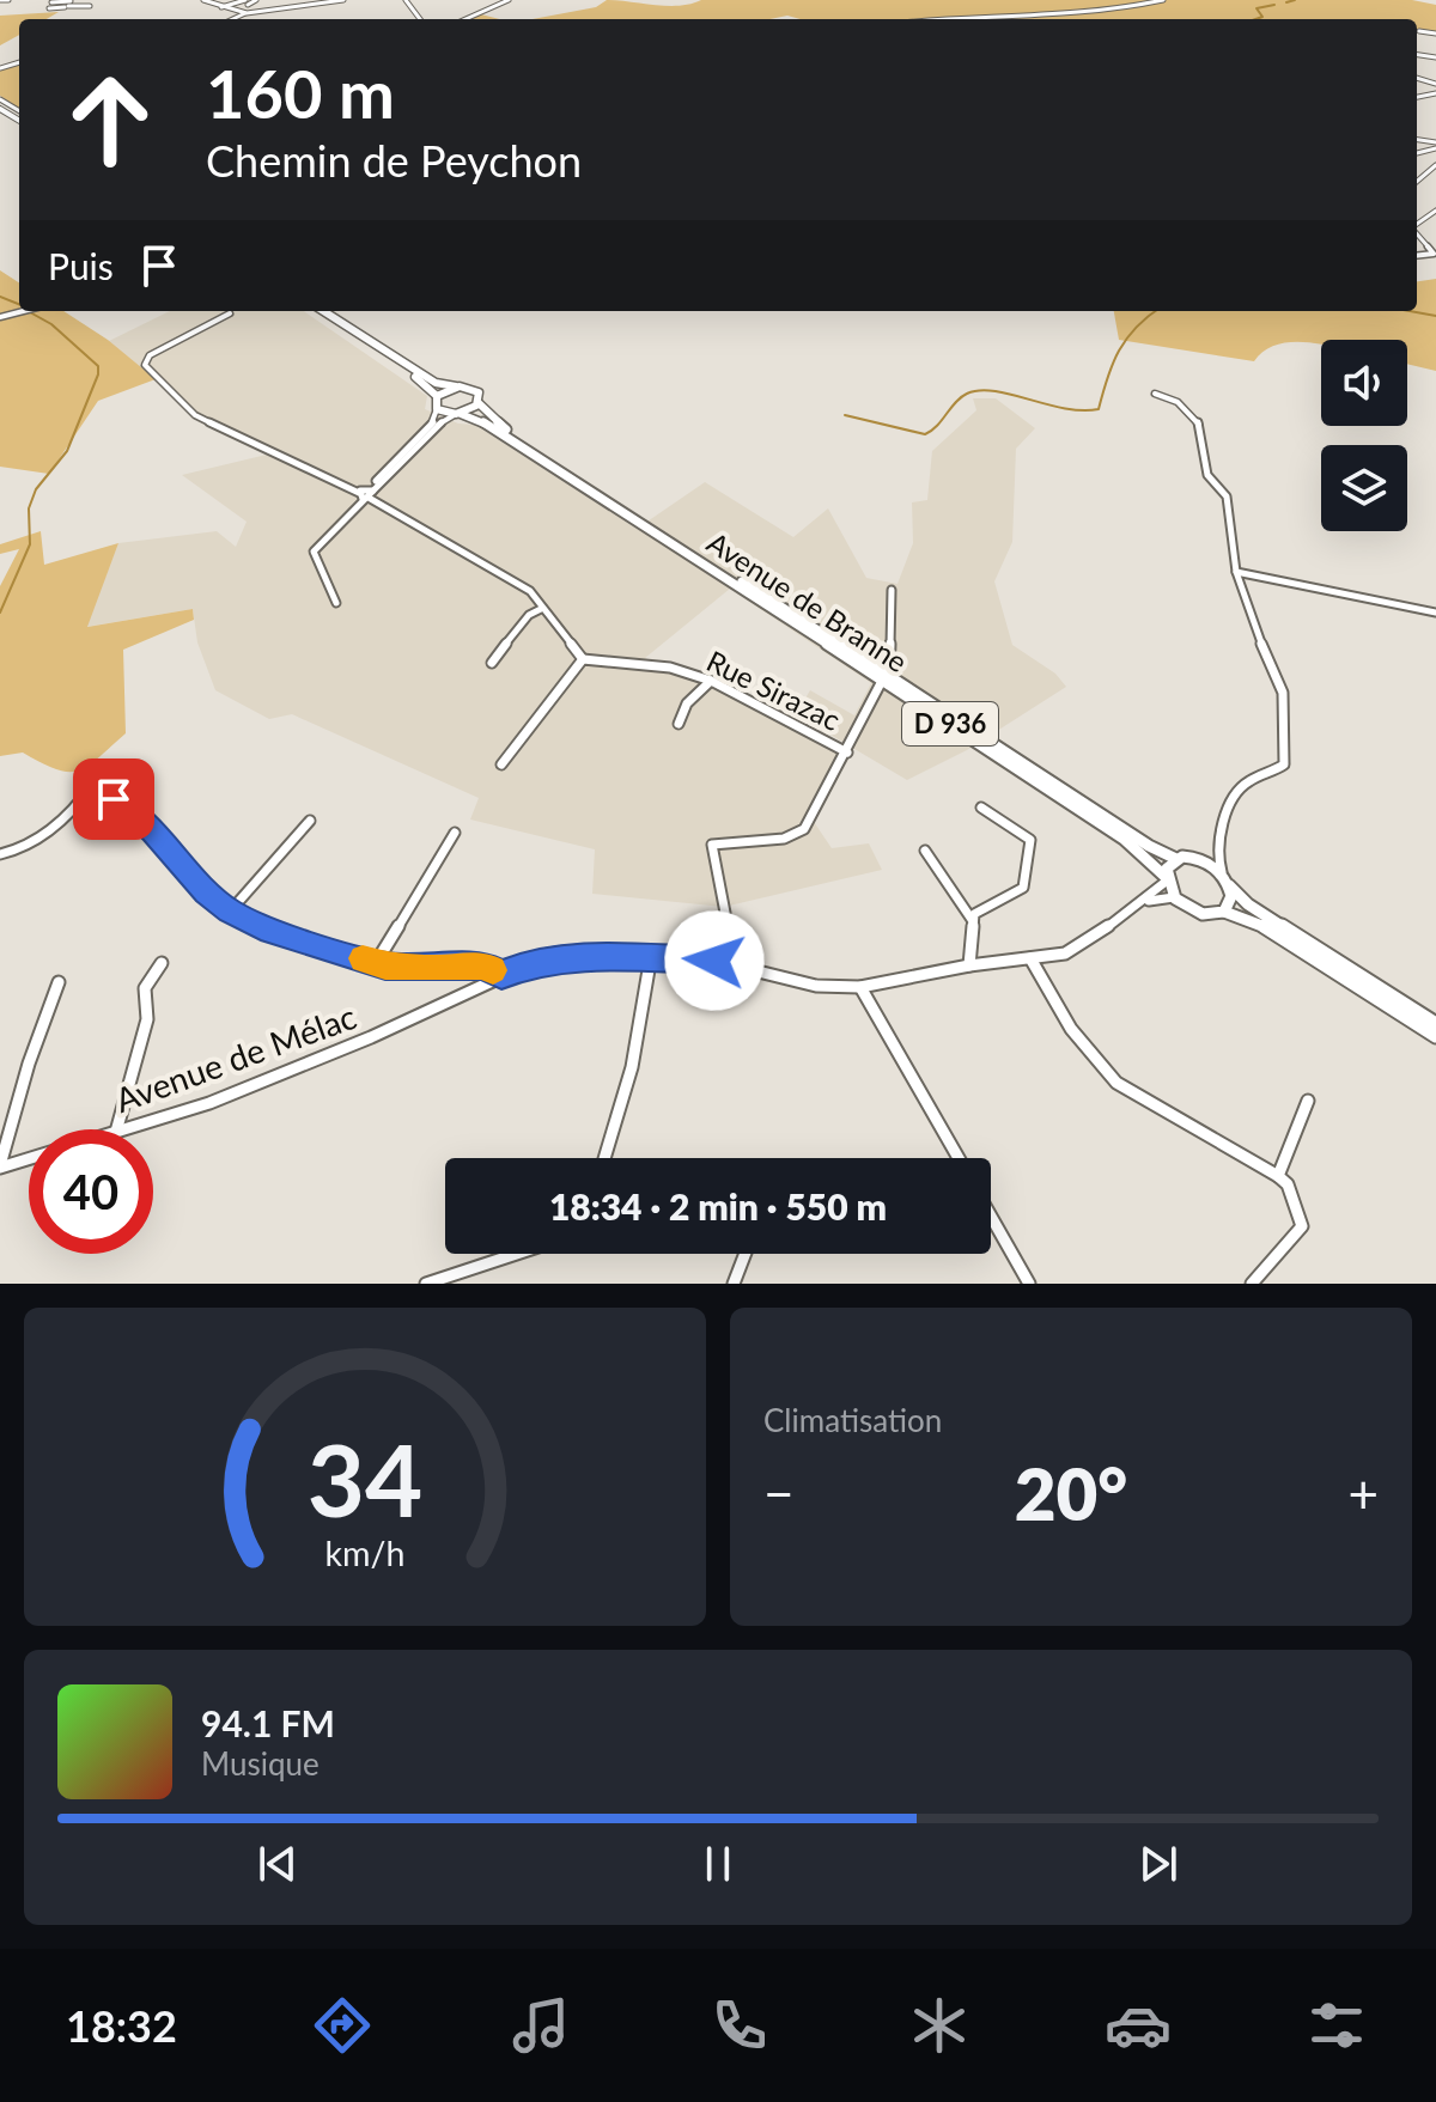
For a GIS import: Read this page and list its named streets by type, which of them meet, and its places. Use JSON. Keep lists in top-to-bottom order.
{
  "streets": {
    "main road": ["Avenue de Branne", "D 936"],
    "street": ["Rue Sirazac", "Avenue de Mélac"]
  },
  "crossings": [
    ["Avenue de Branne", "Avenue de Mélac"]
  ],
  "page": {
    "turn": ["160 m", "Chemin de Peychon"],
    "then": "Puis",
    "limit": "40",
    "trip": "18:34 · 2 min · 550 m",
    "tile": "Climatisation",
    "heat": ["−", "20°", "+"],
    "song": ["94.1 FM", "Musique"],
    "tabs": "18:32",
    "gauge": ["34", "km/h"]
  }
}
